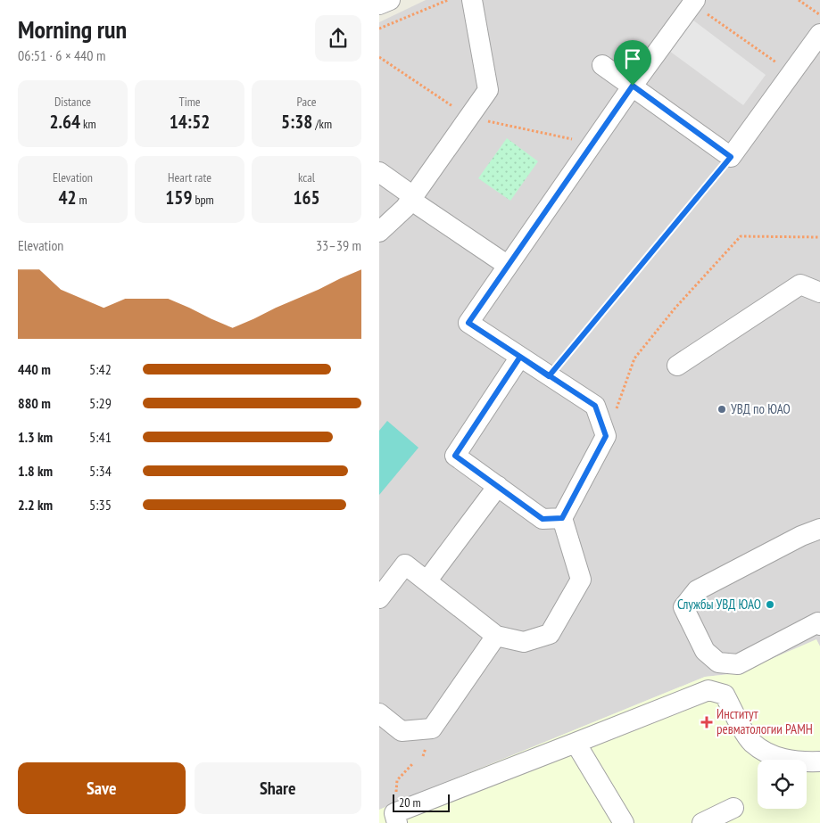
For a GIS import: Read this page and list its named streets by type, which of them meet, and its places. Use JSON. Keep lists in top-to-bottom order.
{
  "places": {
    "other": ["УВД по ЮАО", "Службы УВД ЮАО"],
    "health": ["Институт ревматологии РАМН"]
  },
  "scale_bar": "20 m",
  "page": {
    "heading": ["Morning run", "06:51 · 6 × 440 m"],
    "stats": [
      ["Distance", "2.64 km"],
      ["Time", "14:52"],
      ["Pace", "5:38 /km"],
      ["Elevation", "42 m"],
      ["Heart rate", "159 bpm"],
      ["kcal", "165"]
    ],
    "chart": ["Elevation", "33–39 m"],
    "list": [
      {
        "name": "440 m",
        "note": "5:42"
      },
      {
        "name": "880 m",
        "note": "5:29"
      },
      {
        "name": "1.3 km",
        "note": "5:41"
      },
      {
        "name": "1.8 km",
        "note": "5:34"
      },
      {
        "name": "2.2 km",
        "note": "5:35"
      }
    ],
    "buttons": ["Save", "Share"],
    "scale": "20 m"
  }
}
